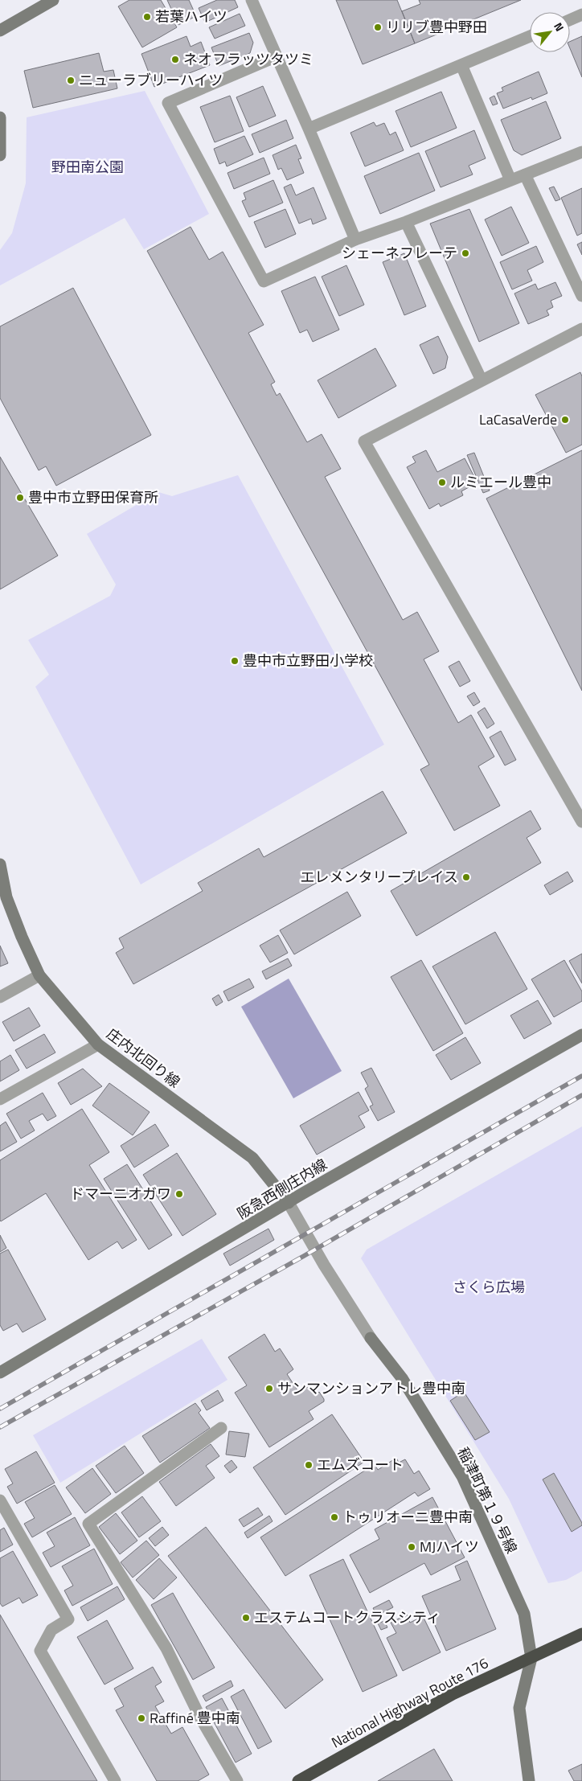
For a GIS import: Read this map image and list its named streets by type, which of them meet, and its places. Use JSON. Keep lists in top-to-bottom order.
{
  "streets": {
    "highway": ["National Highway Route 176"],
    "street": ["庄内北回り線", "阪急西側庄内線", "稲津町第１９号線"]
  },
  "crossings": [
    ["庄内北回り線", "阪急西側庄内線"],
    ["庄内北回り線", "稲津町第１９号線"],
    ["阪急西側庄内線", "稲津町第１９号線"],
    ["稲津町第１９号線", "National Highway Route 176"]
  ],
  "parks": ["野田南公園", "さくら広場"],
  "places": [
    "若葉ハイツ",
    "リリブ豊中野田",
    "ネオフラッツタツミ",
    "ニューラブリーハイツ",
    "シェーネフレーテ",
    "LaCasaVerde",
    "ルミエール豊中",
    "豊中市立野田保育所",
    "豊中市立野田小学校",
    "エレメンタリープレイス",
    "ドマーニオガワ",
    "サンマンションアトレ豊中南",
    "エムズコート",
    "トゥリオーニ豊中南",
    "MJハイツ",
    "エステムコートクラスシティ",
    "Raffiné 豊中南"
  ],
  "north": "top right"
}
